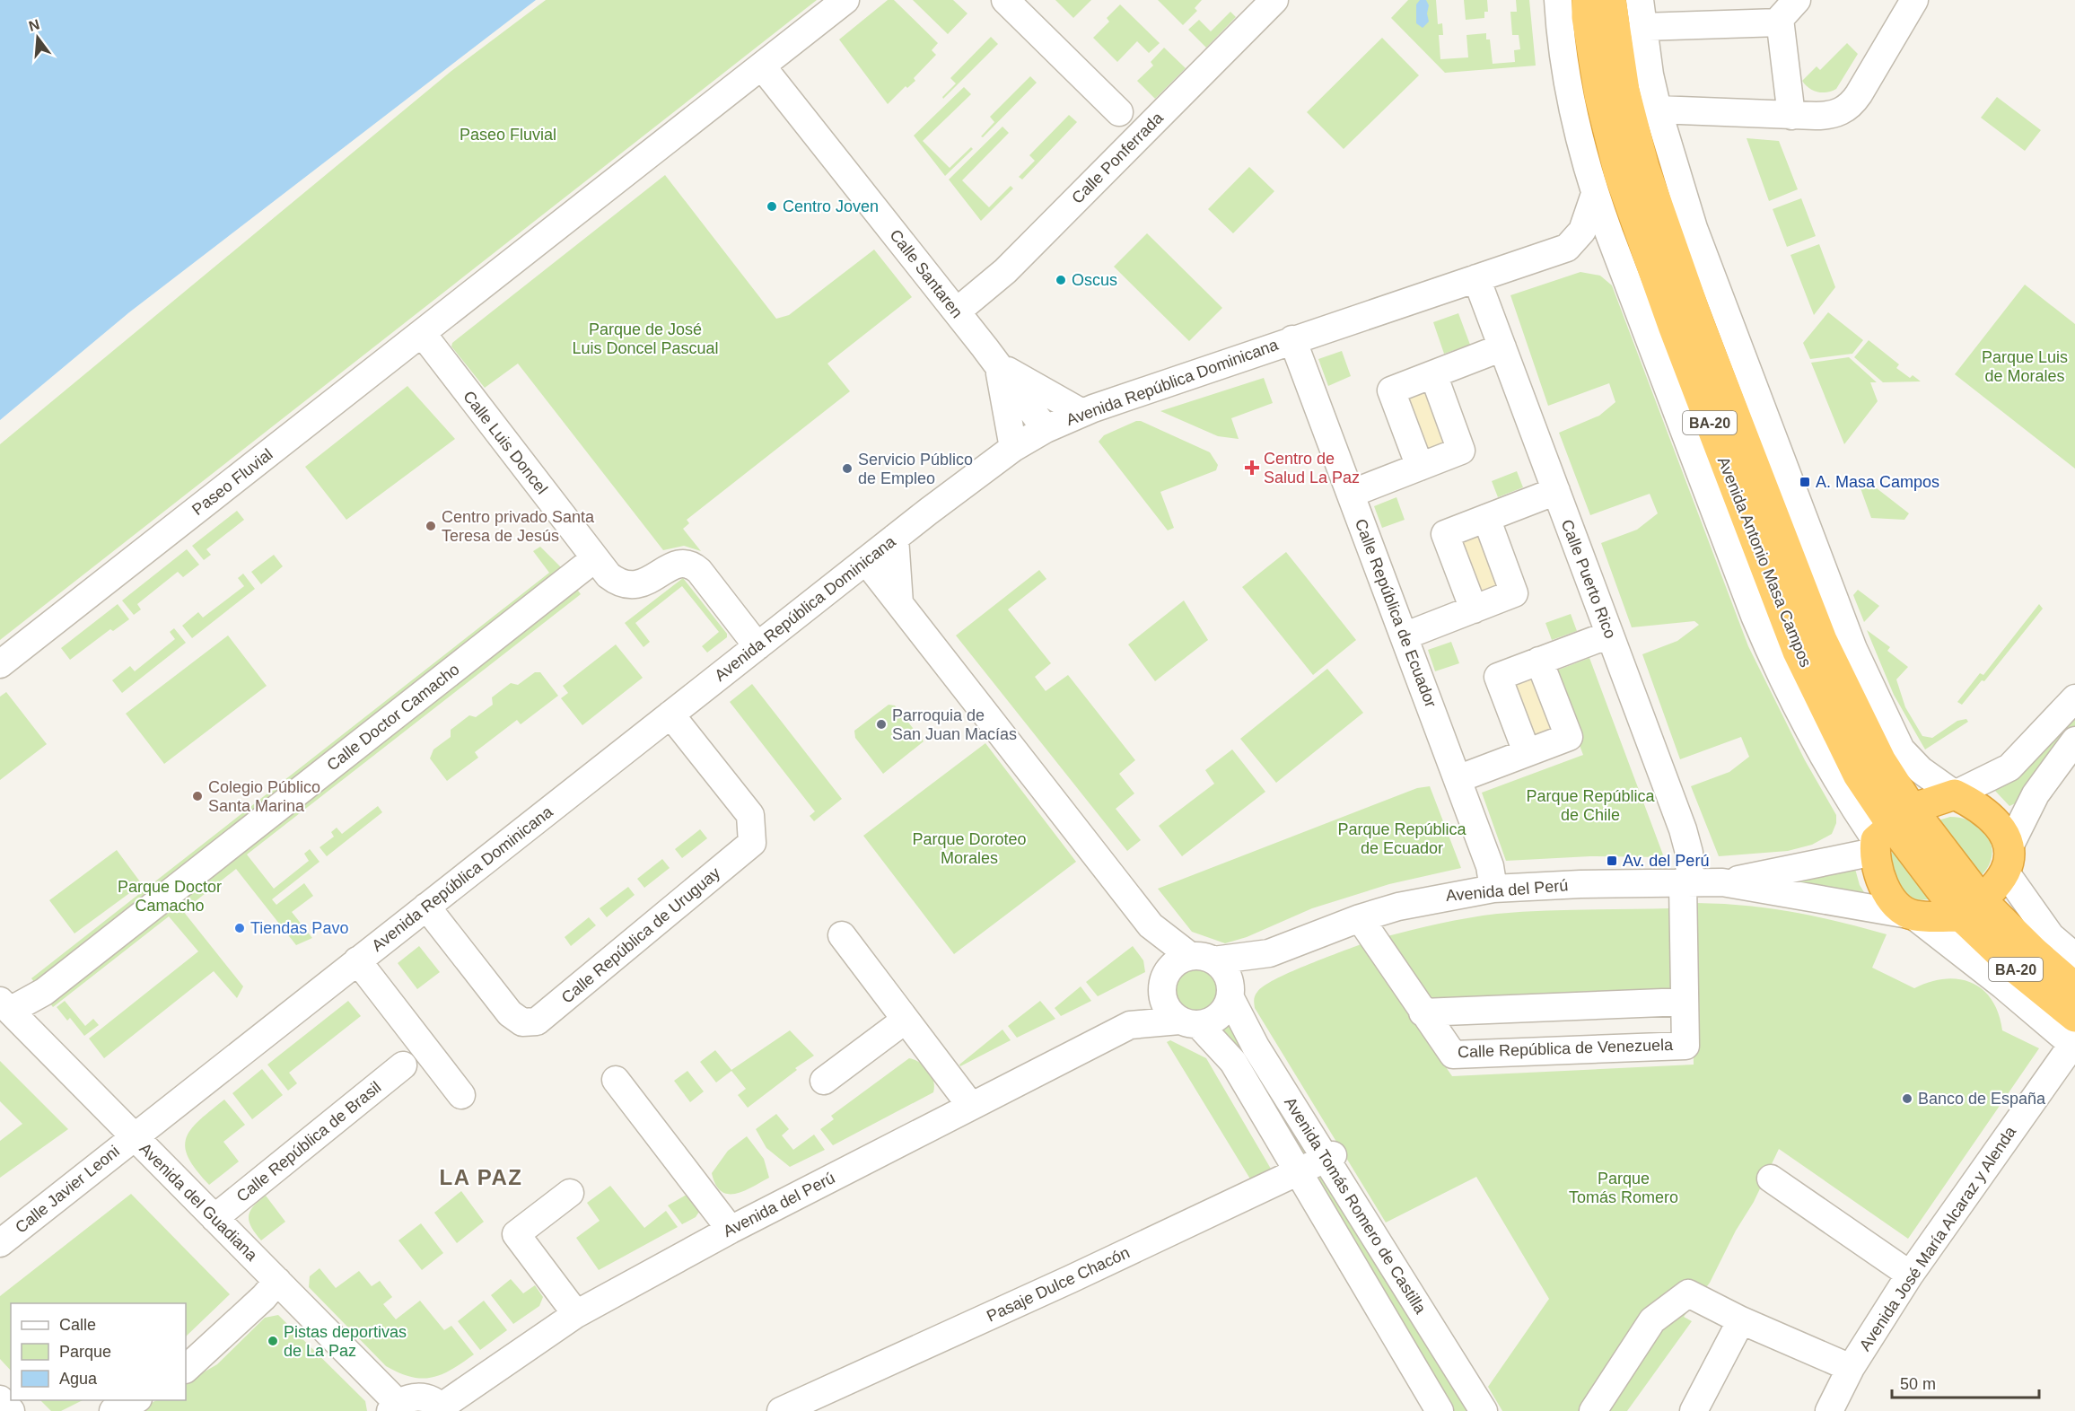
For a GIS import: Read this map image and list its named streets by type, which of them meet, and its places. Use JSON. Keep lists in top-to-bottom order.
{
  "streets": {
    "highway": ["BA-20", "Avenida Antonio Masa Campos"],
    "street": [
      "Calle Ponferrada",
      "Calle Santaren",
      "Avenida República Dominicana",
      "Calle Luis Doncel",
      "Paseo Fluvial",
      "Calle Puerto Rico",
      "Calle República de Ecuador",
      "Calle Doctor Camacho",
      "Avenida del Perú",
      "Calle República de Uruguay",
      "Calle República de Venezuela",
      "Calle República de Brasil",
      "Calle Javier Leoni",
      "Avenida del Guadiana",
      "Avenida Tomás Romero de Castilla",
      "Avenida José María Alcaraz y Alenda",
      "Pasaje Dulce Chacón"
    ]
  },
  "crossings": [
    ["Calle Ponferrada", "Calle Santaren"],
    ["Calle Santaren", "Avenida República Dominicana"],
    ["Calle Santaren", "Paseo Fluvial"],
    ["Avenida República Dominicana", "Calle Luis Doncel"],
    ["Avenida República Dominicana", "Avenida Antonio Masa Campos"],
    ["Avenida República Dominicana", "Calle Puerto Rico"],
    ["Avenida República Dominicana", "Calle República de Ecuador"],
    ["Avenida República Dominicana", "Calle República de Uruguay"],
    ["Avenida República Dominicana", "Calle Javier Leoni"],
    ["Avenida República Dominicana", "Avenida del Guadiana"],
    ["Calle Luis Doncel", "Paseo Fluvial"],
    ["Calle Luis Doncel", "Calle Doctor Camacho"],
    ["Avenida Antonio Masa Campos", "Avenida del Perú"],
    ["Avenida Antonio Masa Campos", "Avenida José María Alcaraz y Alenda"],
    ["Calle Puerto Rico", "Avenida del Perú"],
    ["Calle Puerto Rico", "Calle República de Venezuela"],
    ["Calle República de Ecuador", "Avenida del Perú"],
    ["Calle Doctor Camacho", "Avenida del Guadiana"],
    ["Avenida del Perú", "Calle República de Venezuela"],
    ["Avenida del Perú", "Avenida Tomás Romero de Castilla"],
    ["Calle República de Brasil", "Avenida del Guadiana"],
    ["Calle Javier Leoni", "Avenida del Guadiana"],
    ["Avenida Tomás Romero de Castilla", "Pasaje Dulce Chacón"]
  ],
  "districts": ["LA PAZ"],
  "parks": [
    "Paseo Fluvial",
    "Parque de José Luis Doncel Pascual",
    "Parque Luis de Morales",
    "Parque República de Chile",
    "Parque República de Ecuador",
    "Parque Doroteo Morales",
    "Parque Doctor Camacho",
    "Parque Tomás Romero"
  ],
  "places": {
    "other": [
      "Centro Joven",
      "Oscus",
      "Servicio Público de Empleo",
      "Centro privado Santa Teresa de Jesús",
      "Parroquia de San Juan Macías",
      "Colegio Público Santa Marina",
      "Tiendas Pavo",
      "Banco de España",
      "Pistas deportivas de La Paz"
    ],
    "health": ["Centro de Salud La Paz"],
    "transit": ["A. Masa Campos", "Av. del Perú"]
  },
  "legend": ["Calle", "Parque", "Agua"],
  "scale_bar": "50 m",
  "north": "top"
}
